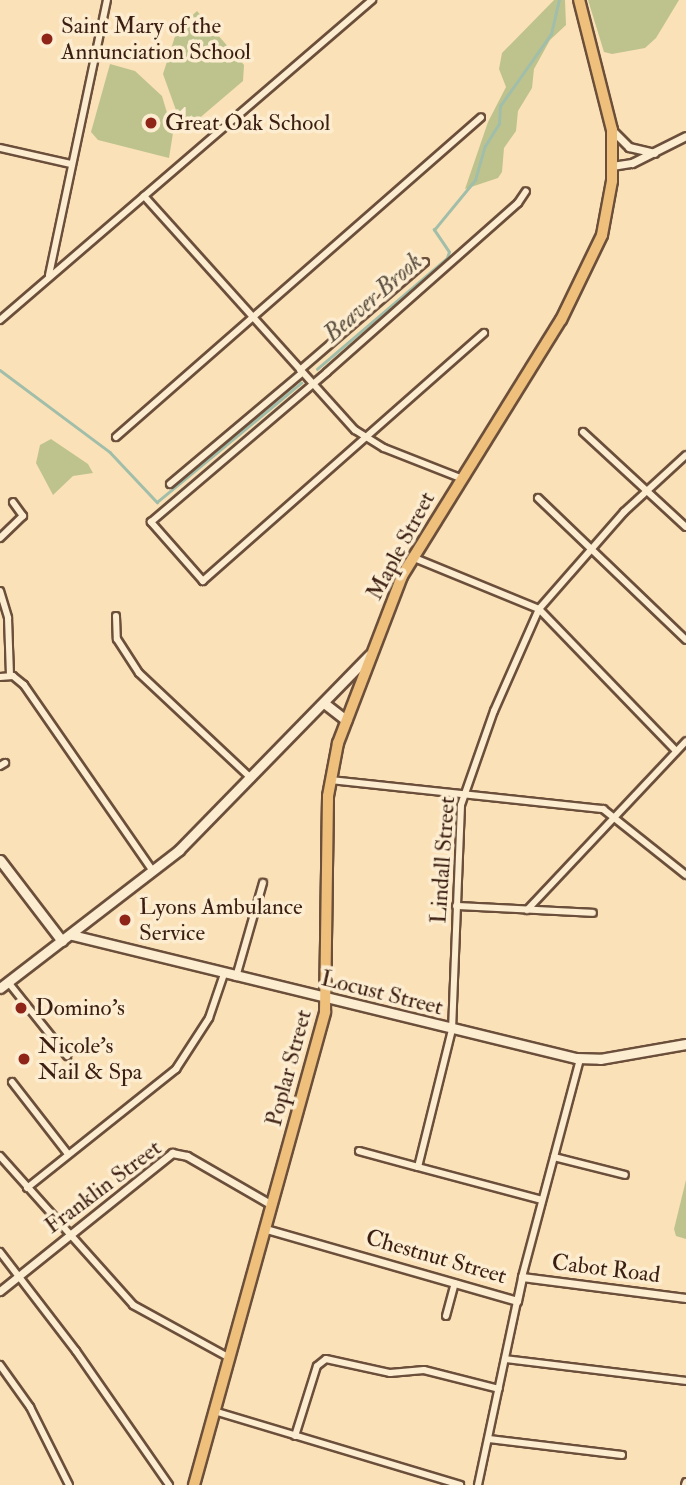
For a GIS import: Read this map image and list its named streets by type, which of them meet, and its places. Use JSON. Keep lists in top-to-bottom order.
{
  "streets": {
    "main road": ["Maple Street", "Locust Street", "Poplar Street"],
    "street": [
      "Lindall Street",
      "Franklin Street",
      "Chestnut Street",
      "Cabot Road"
    ]
  },
  "crossings": [
    ["Maple Street", "Locust Street"],
    ["Maple Street", "Poplar Street"],
    ["Lindall Street", "Locust Street"],
    ["Locust Street", "Poplar Street"],
    ["Locust Street", "Chestnut Street"],
    ["Poplar Street", "Franklin Street"],
    ["Poplar Street", "Chestnut Street"],
    ["Chestnut Street", "Cabot Road"]
  ],
  "water": ["Beaver Brook"],
  "places": [
    "Saint Mary of the Annunciation School",
    "Great Oak School",
    "Lyons Ambulance Service",
    "Domino's",
    "Nicole’s Nail & Spa"
  ]
}
